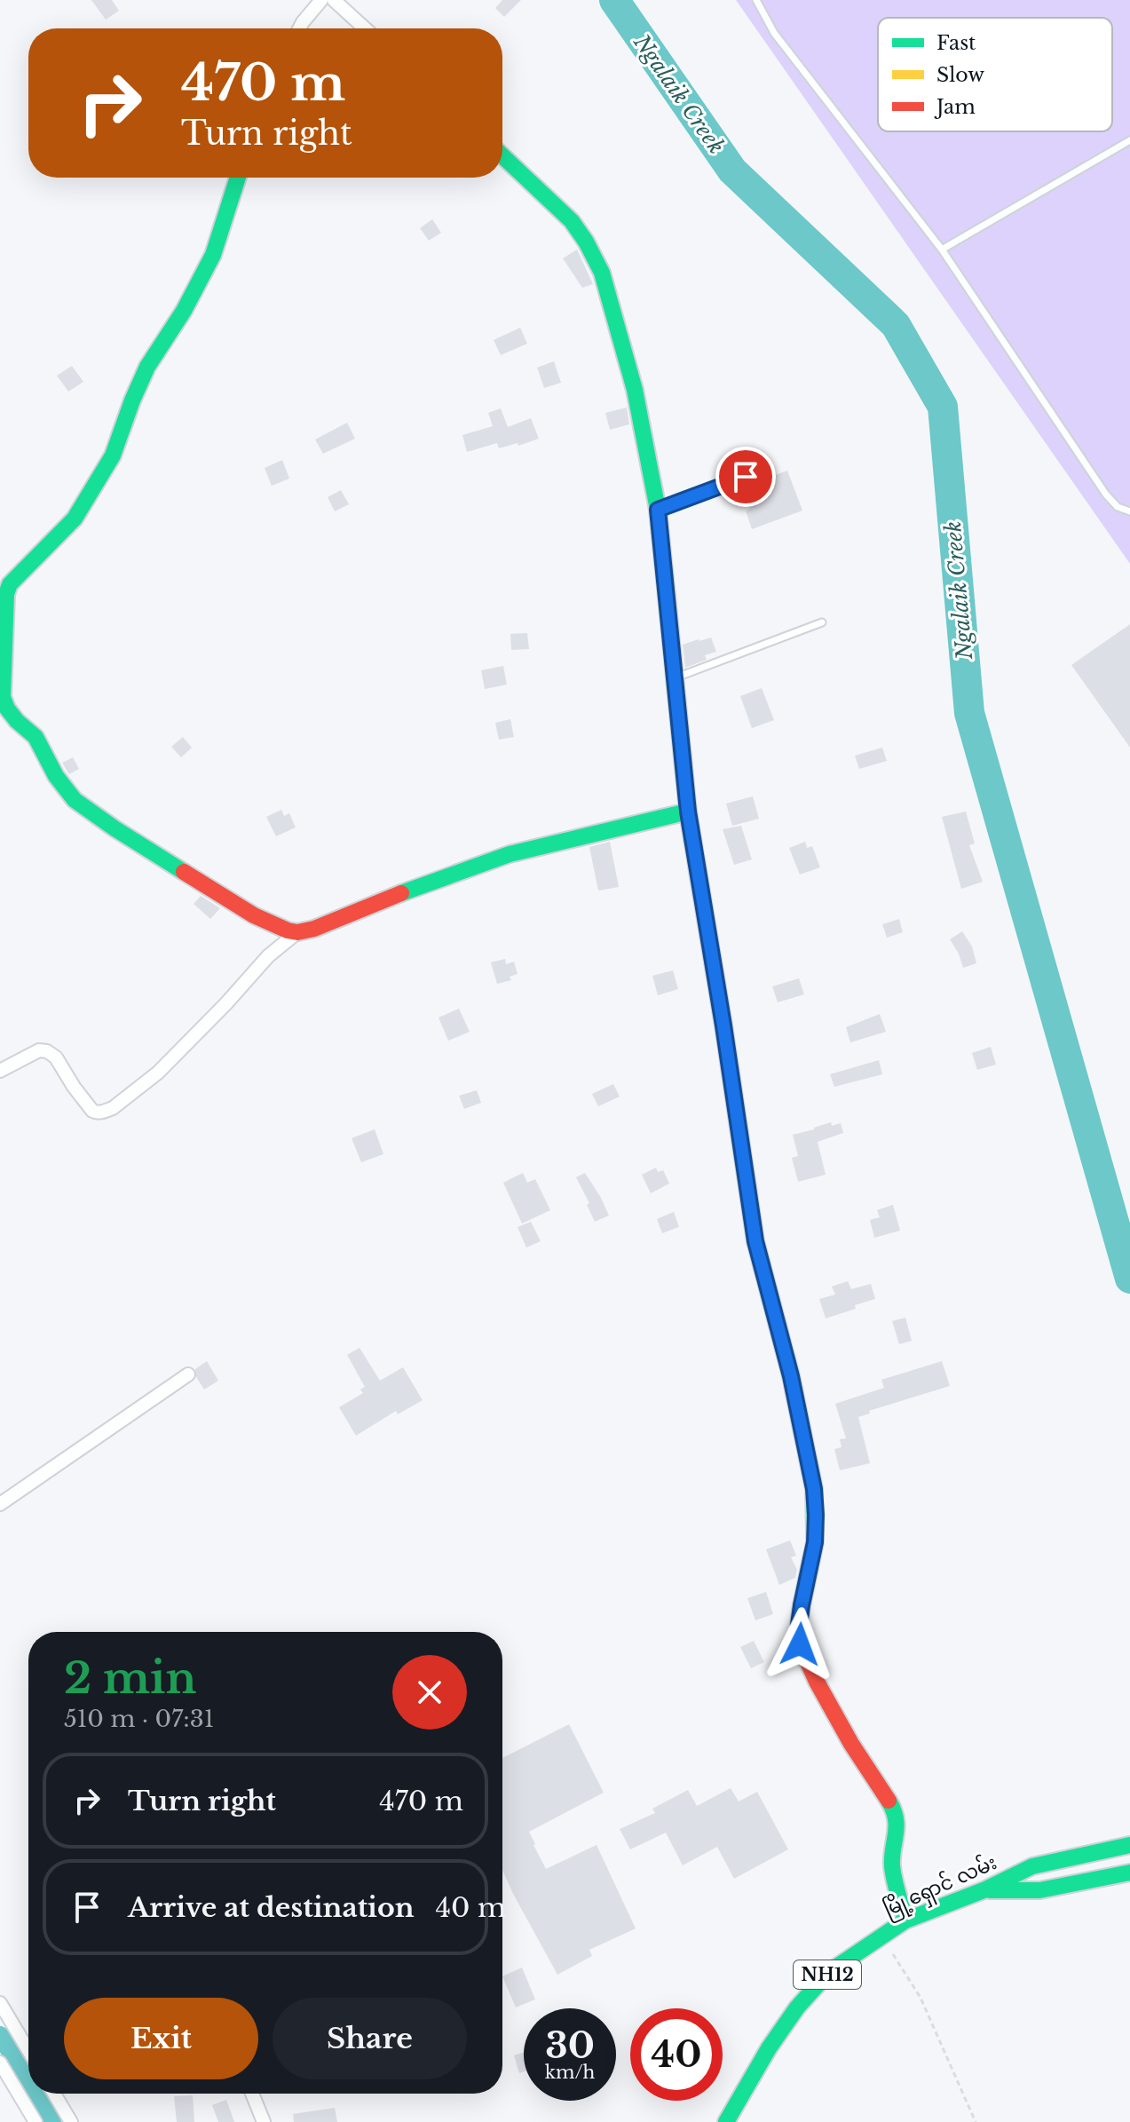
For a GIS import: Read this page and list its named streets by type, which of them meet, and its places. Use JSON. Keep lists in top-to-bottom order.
{
  "streets": {
    "main road": ["မြို့ရှောင် လမ်း", "NH12"]
  },
  "crossings": [
    ["မြို့ရှောင် လမ်း", "NH12"]
  ],
  "water": ["Ngalaik Creek"],
  "legend": ["Fast", "Slow", "Jam"],
  "page": {
    "turn": ["470 m", "Turn right"],
    "heading": ["2 min", "510 m · 07:31"],
    "list": [
      {
        "name": "Turn right",
        "value": "470 m"
      },
      {
        "name": "Arrive at destination",
        "value": "40 m"
      }
    ],
    "buttons": ["Exit", "Share"],
    "speed": "30 km/h",
    "limit": "40"
  }
}
